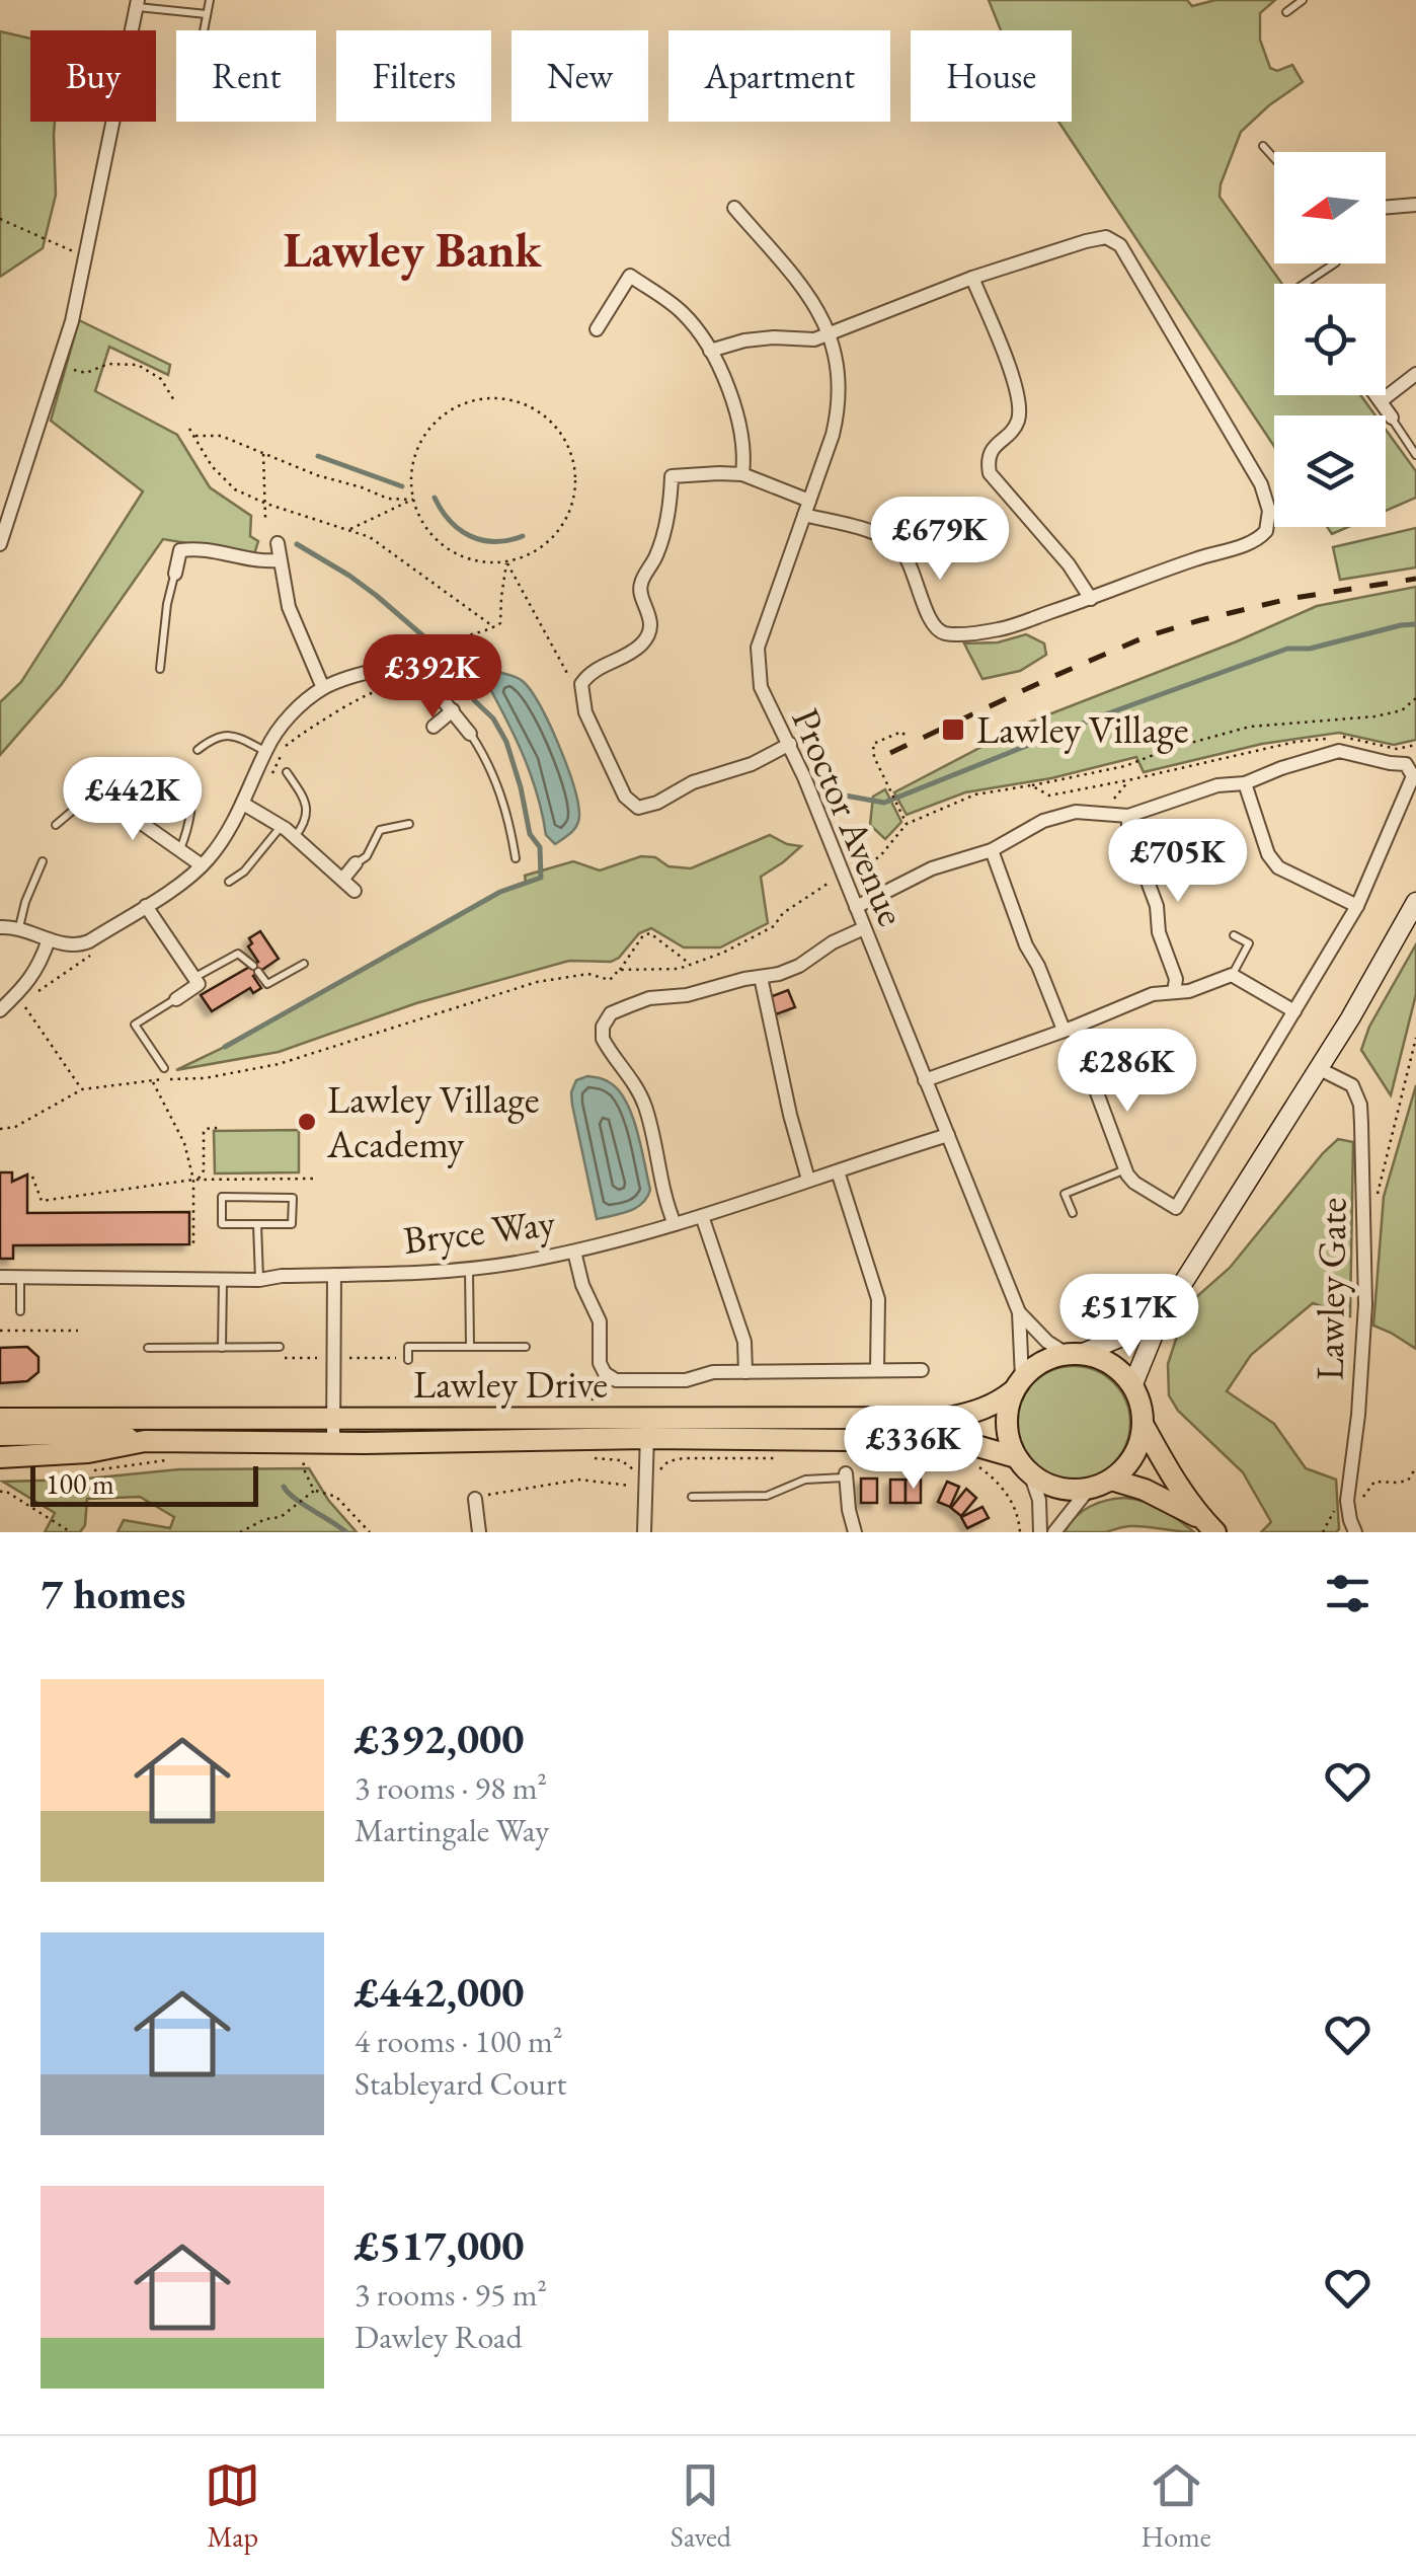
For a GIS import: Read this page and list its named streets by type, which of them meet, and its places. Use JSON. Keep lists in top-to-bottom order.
{
  "streets": {
    "main road": ["Lawley Drive"],
    "street": ["Proctor Avenue", "Bryce Way", "Lawley Gate"]
  },
  "crossings": [
    ["Proctor Avenue", "Bryce Way"],
    ["Proctor Avenue", "Lawley Drive"]
  ],
  "districts": ["Lawley Bank"],
  "places": {
    "transit": ["Lawley Village"],
    "other": ["Lawley Village Academy"]
  },
  "scale_bar": "100 m",
  "north": "left",
  "page": {
    "chip": [
      "Buy",
      "Rent",
      "Filters",
      "New",
      "Apartment",
      "House"
    ],
    "price": [
      "£679K",
      "£392K",
      "£442K",
      "£705K",
      "£286K",
      "£517K",
      "£336K"
    ],
    "scale": "100 m",
    "heading": "7 homes",
    "list": [
      {
        "name": "£392,000",
        "note": "3 rooms · 98 m² · Martingale Way"
      },
      {
        "name": "£442,000",
        "note": "4 rooms · 100 m² · Stableyard Court"
      },
      {
        "name": "£517,000",
        "note": "3 rooms · 95 m² · Dawley Road"
      }
    ],
    "tabs": ["Map", "Saved", "Home"]
  }
}
